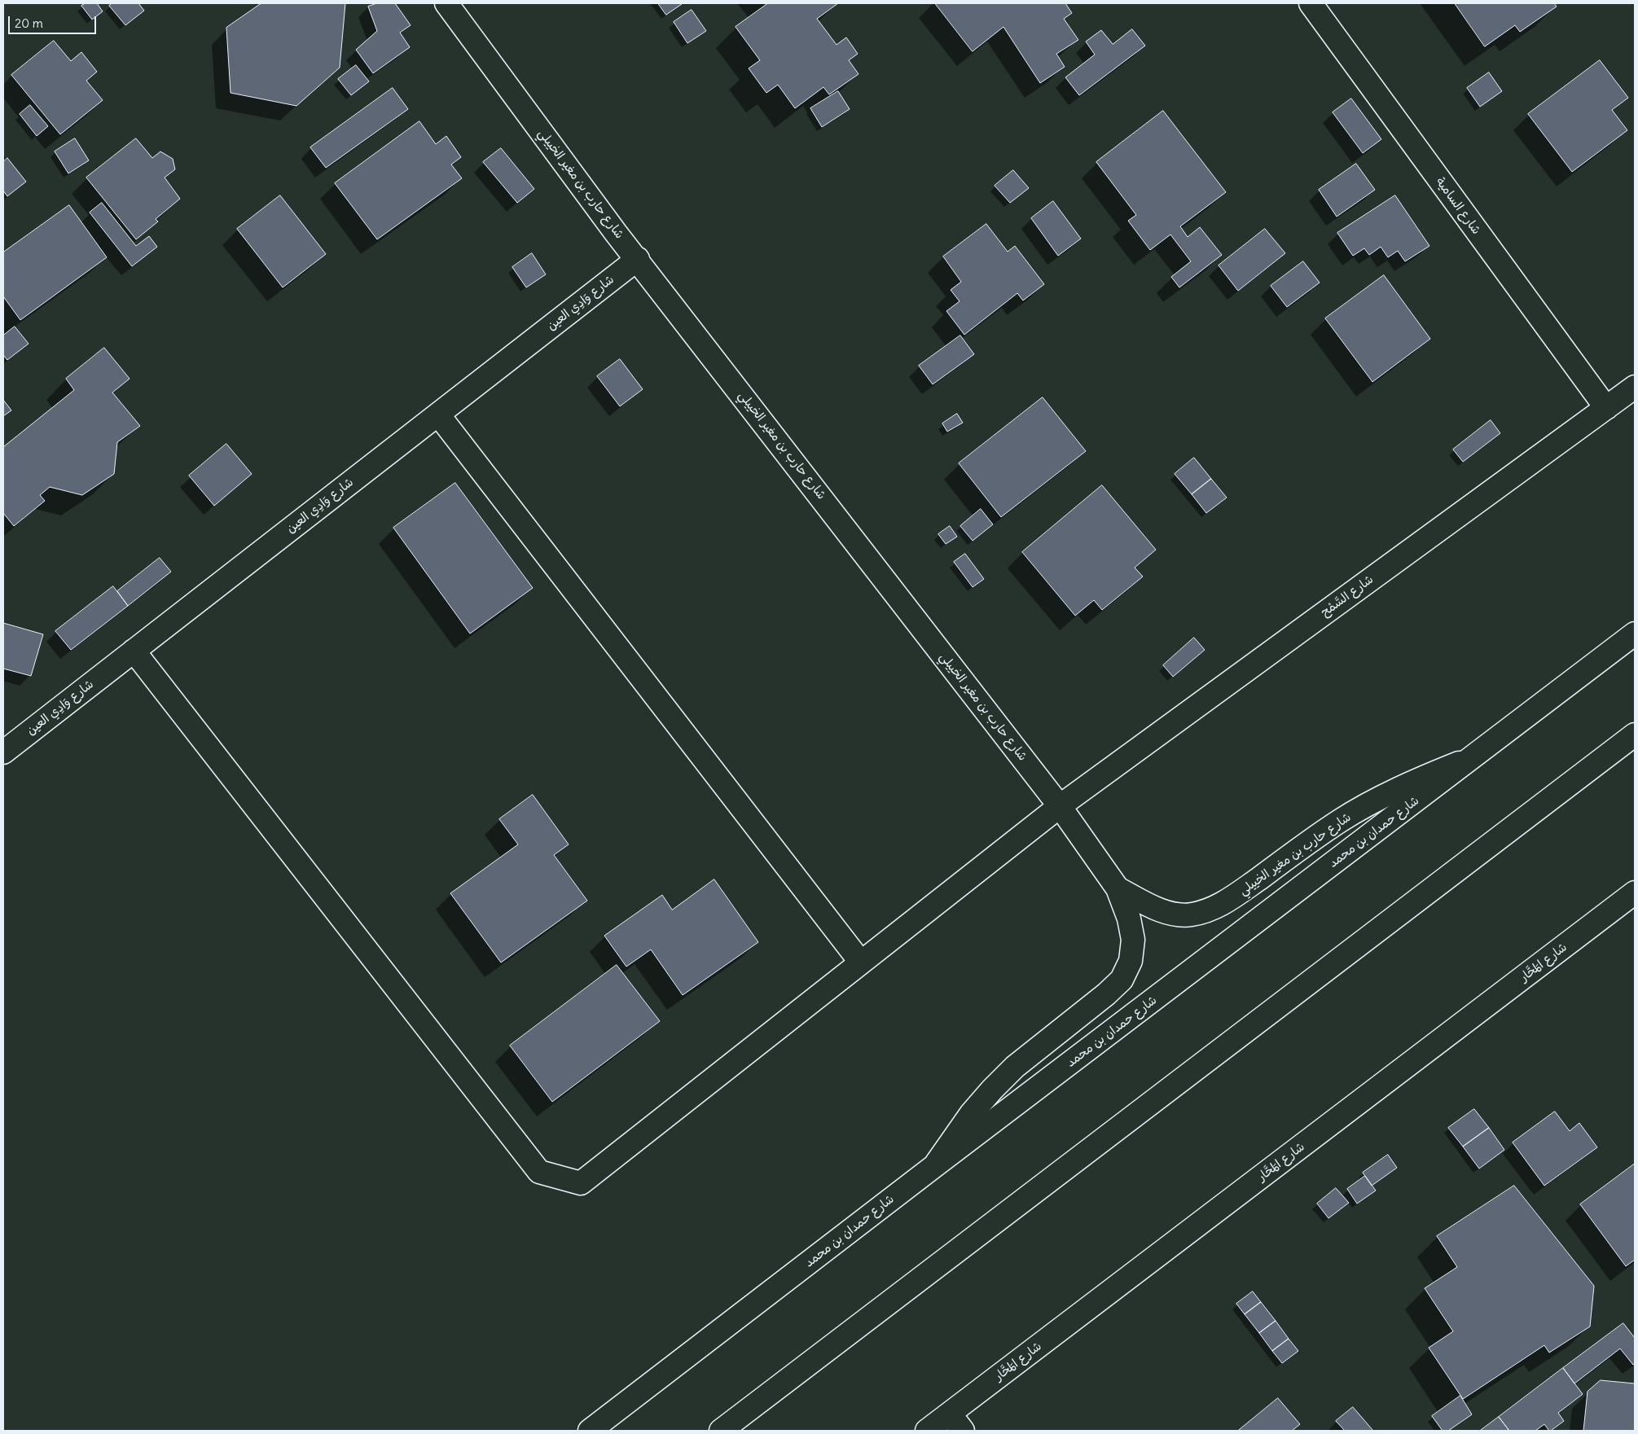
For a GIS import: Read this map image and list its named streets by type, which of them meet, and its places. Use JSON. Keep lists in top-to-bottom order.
{
  "streets": {
    "street": [
      "شارع حارب بن مغير الخييلي",
      "شارع السامية",
      "شارع وَادِي العين",
      "شارع السَّمْح",
      "شارع حمدان بن محمد",
      "شارع المَحَّار"
    ]
  },
  "crossings": [
    ["شارع حارب بن مغير الخييلي", "شارع وَادِي العين"],
    ["شارع حارب بن مغير الخييلي", "شارع السَّمْح"],
    ["شارع حارب بن مغير الخييلي", "شارع حمدان بن محمد"],
    ["شارع السامية", "شارع السَّمْح"],
    ["شارع وَادِي العين", "شارع السَّمْح"]
  ],
  "scale_bar": "20 m"
}
